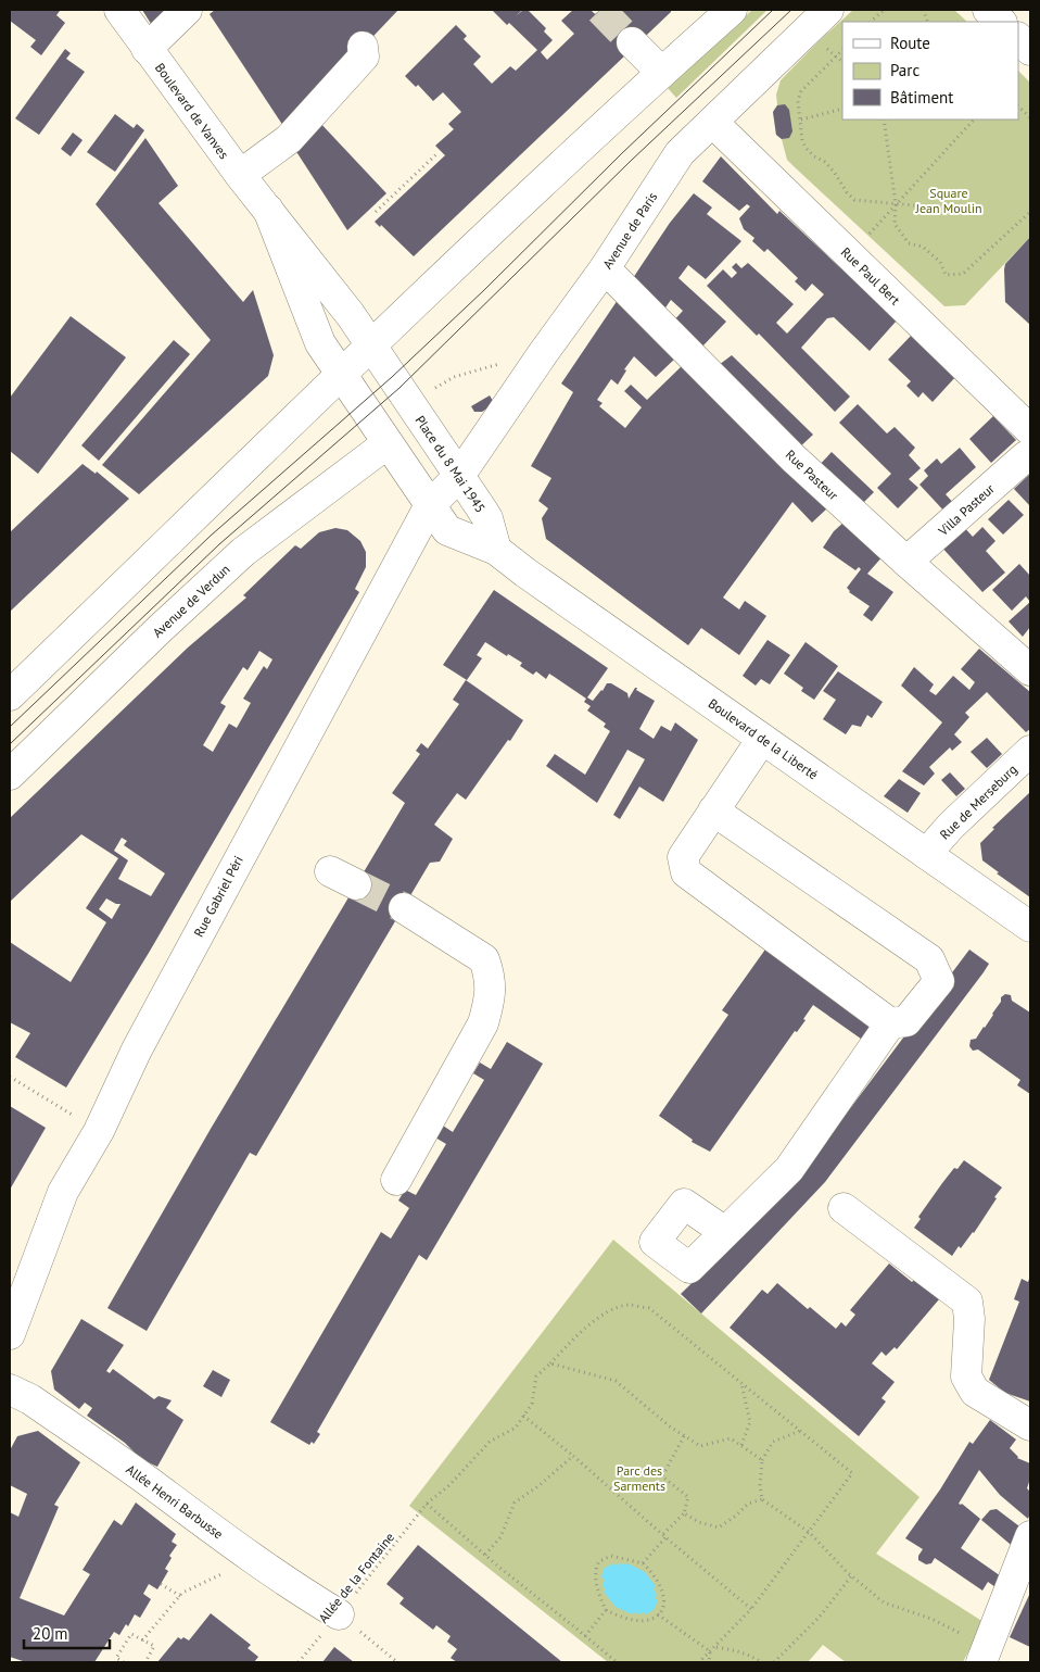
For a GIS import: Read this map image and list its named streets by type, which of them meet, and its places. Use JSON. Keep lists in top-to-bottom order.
{
  "streets": {
    "street": [
      "Boulevard de Vanves",
      "Avenue de Paris",
      "Rue Paul Bert",
      "Place du 8 Mai 1945",
      "Rue Pasteur",
      "Villa Pasteur",
      "Avenue de Verdun",
      "Boulevard de la Liberté",
      "Rue de Merseburg",
      "Rue Gabriel Péri",
      "Allée Henri Barbusse"
    ],
    "path": ["Allée de la Fontaine"]
  },
  "crossings": [
    ["Boulevard de Vanves", "Place du 8 Mai 1945"],
    ["Avenue de Paris", "Rue Paul Bert"],
    ["Avenue de Paris", "Place du 8 Mai 1945"],
    ["Avenue de Paris", "Rue Pasteur"],
    ["Avenue de Paris", "Rue Gabriel Péri"],
    ["Rue Paul Bert", "Villa Pasteur"],
    ["Place du 8 Mai 1945", "Boulevard de la Liberté"],
    ["Place du 8 Mai 1945", "Rue Gabriel Péri"],
    ["Rue Pasteur", "Villa Pasteur"],
    ["Boulevard de la Liberté", "Rue de Merseburg"],
    ["Allée Henri Barbusse", "Allée de la Fontaine"]
  ],
  "parks": ["Square Jean Moulin", "Parc des Sarments"],
  "legend": ["Route", "Parc", "Bâtiment"],
  "scale_bar": "20 m"
}
